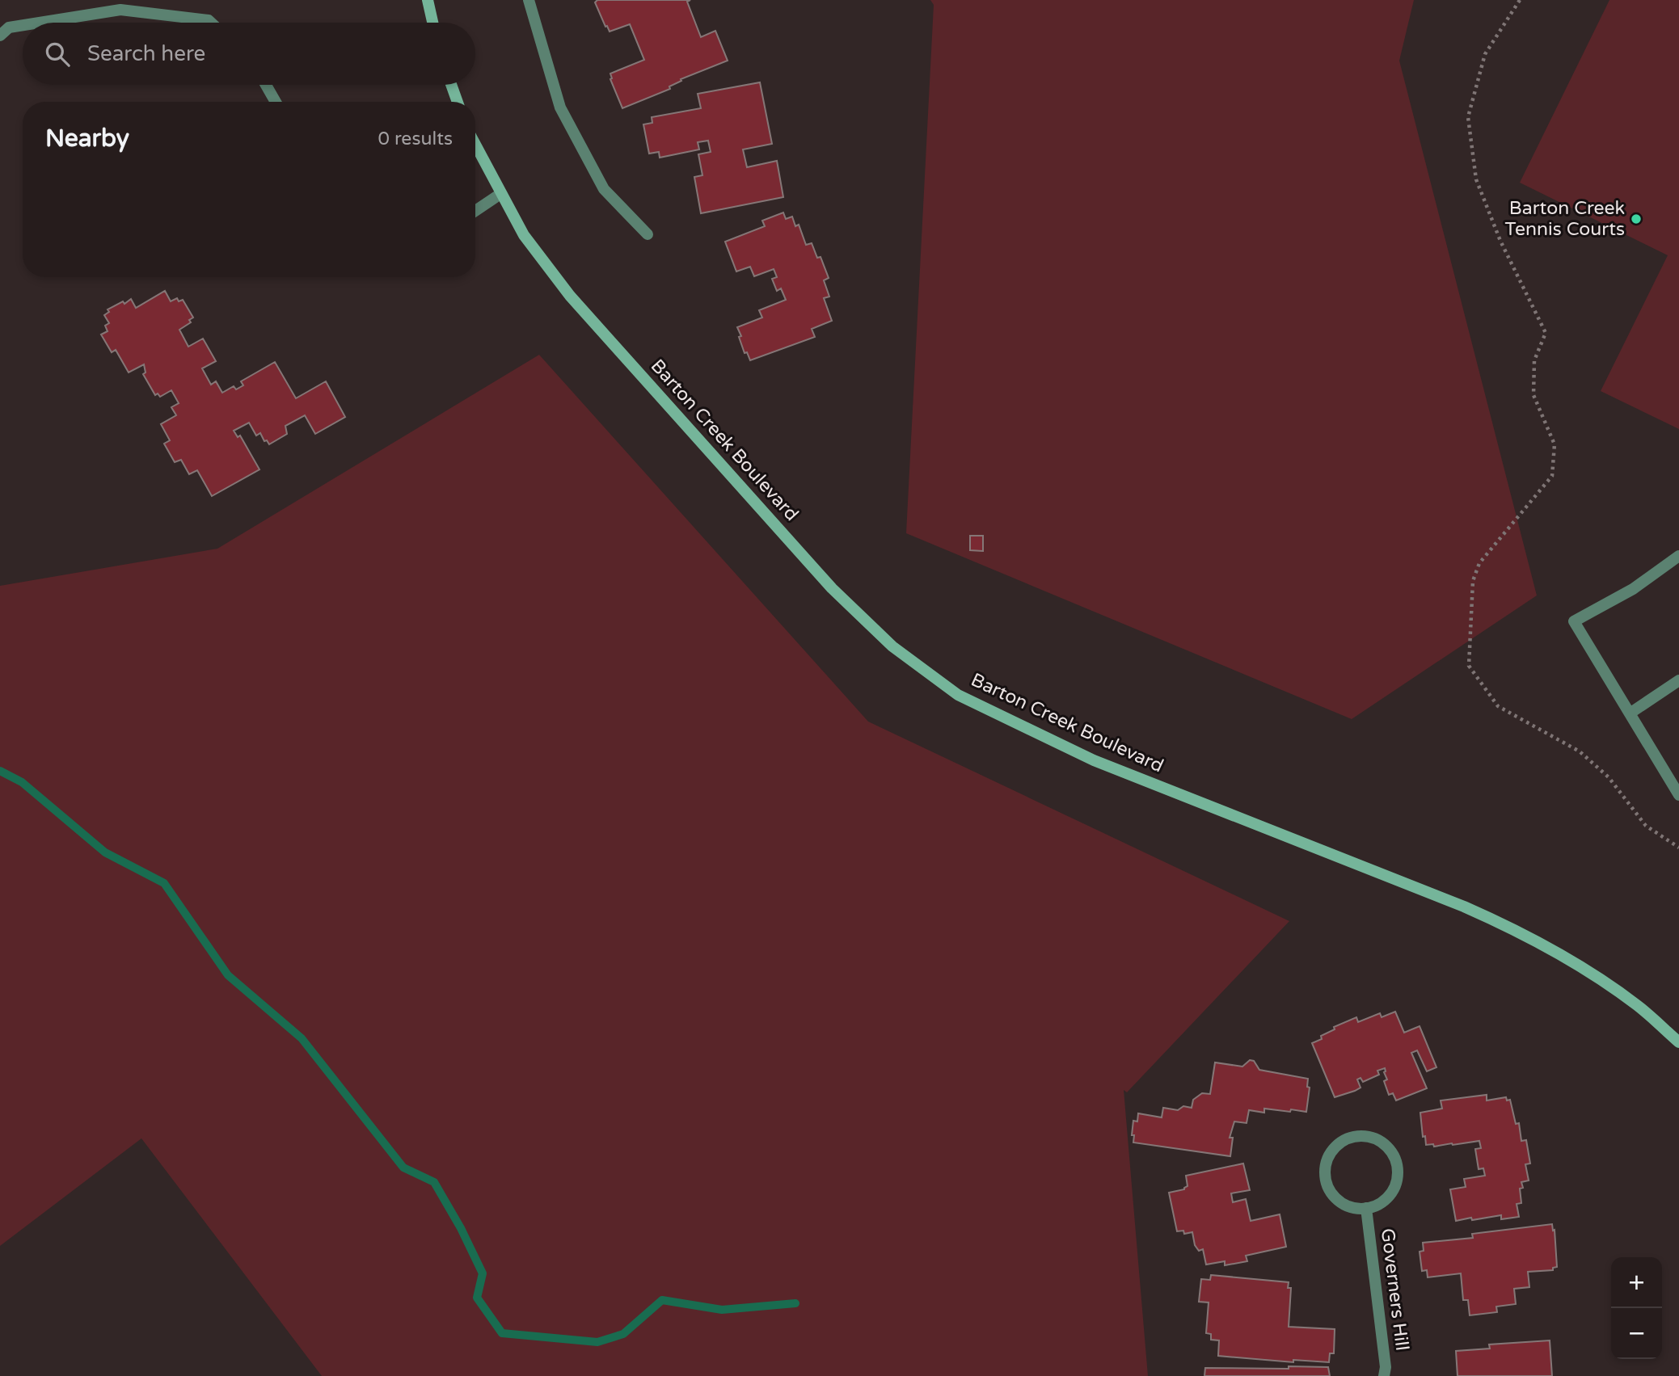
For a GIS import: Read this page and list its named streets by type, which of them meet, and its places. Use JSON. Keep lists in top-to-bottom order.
{
  "streets": {
    "street": ["Barton Creek Boulevard", "Governers Hill"]
  },
  "places": ["Barton Creek Tennis Courts"],
  "page": {
    "search": "Search here",
    "heading": ["Nearby", "0 results"],
    "map_buttons": ["+", "−"]
  }
}
